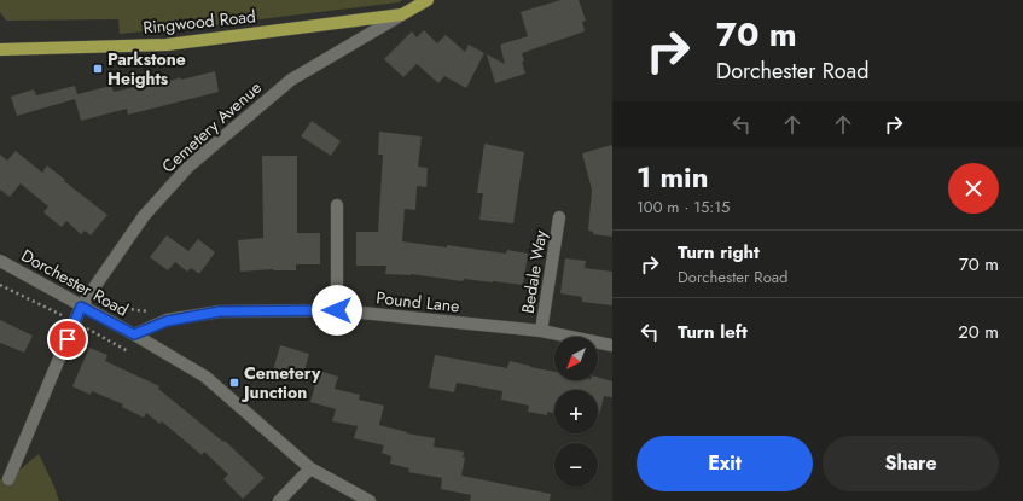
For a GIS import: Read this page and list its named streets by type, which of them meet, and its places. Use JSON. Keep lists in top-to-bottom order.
{
  "streets": {
    "main road": ["Ringwood Road"],
    "street": [
      "Cemetery Avenue",
      "Bedale Way",
      "Dorchester Road",
      "Pound Lane"
    ]
  },
  "crossings": [
    ["Ringwood Road", "Cemetery Avenue"],
    ["Cemetery Avenue", "Dorchester Road"],
    ["Bedale Way", "Pound Lane"],
    ["Dorchester Road", "Pound Lane"]
  ],
  "places": {
    "transit": ["Parkstone Heights", "Cemetery Junction"]
  },
  "north": "bottom left",
  "page": {
    "turn": ["70 m", "Dorchester Road"],
    "heading": ["1 min", "100 m · 15:15"],
    "list": [
      {
        "name": "Turn right",
        "note": "Dorchester Road",
        "value": "70 m"
      },
      {
        "name": "Turn left",
        "value": "20 m"
      }
    ],
    "map_buttons": ["+", "−"],
    "buttons": ["Exit", "Share"]
  }
}
